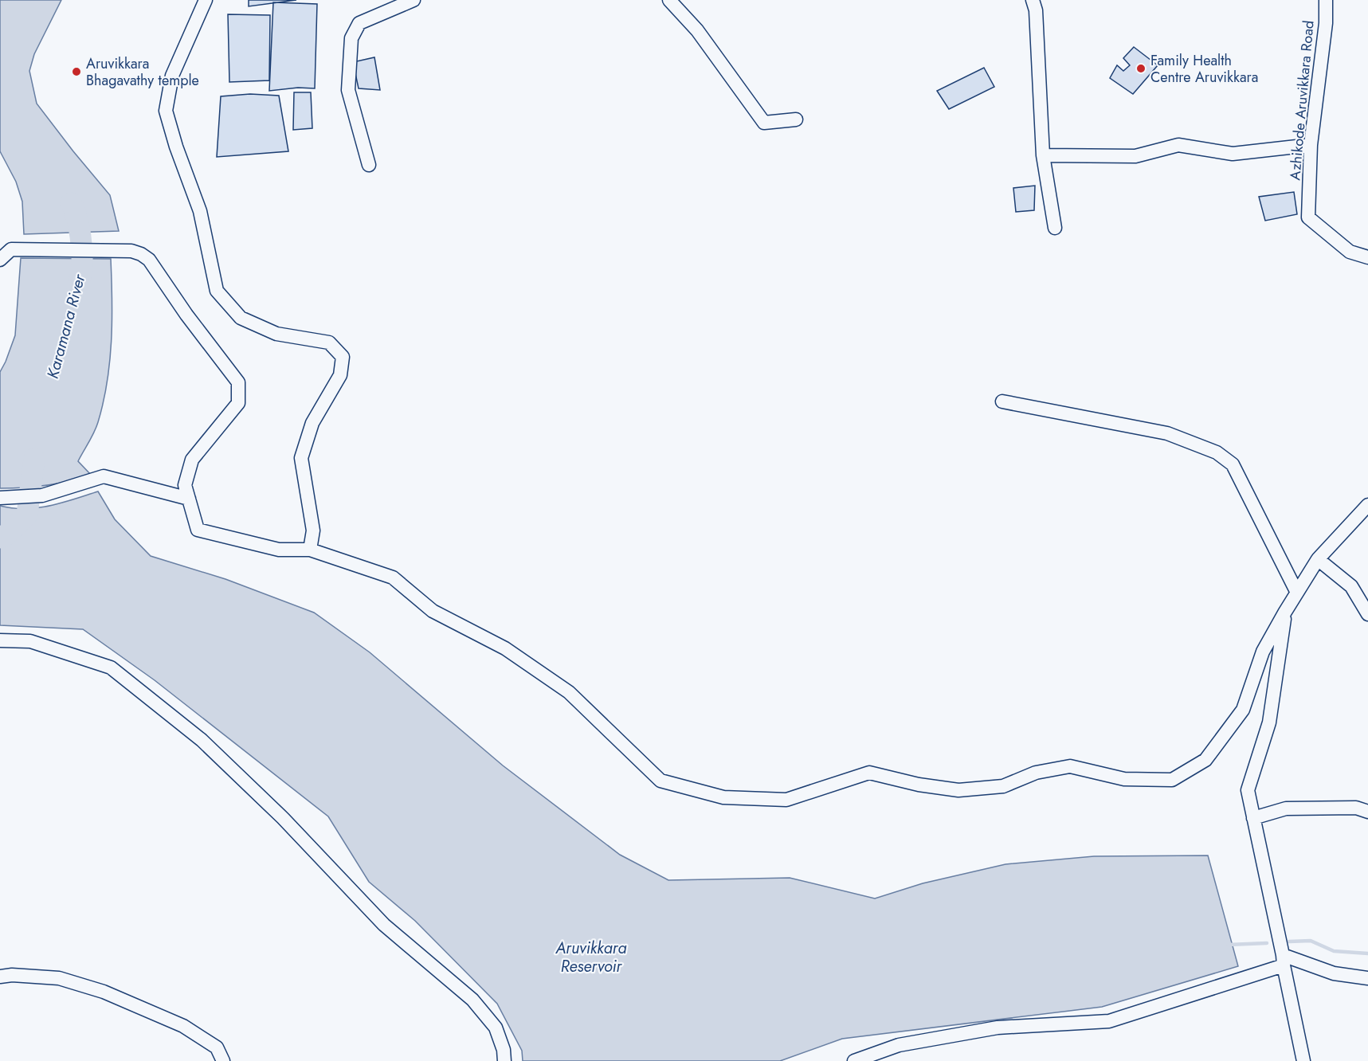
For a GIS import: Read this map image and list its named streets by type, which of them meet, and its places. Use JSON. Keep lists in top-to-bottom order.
{
  "streets": {
    "street": ["Azhikode Aruvikkara Road"]
  },
  "water": ["Karamana River", "Aruvikkara Reservoir"],
  "places": ["Family Health Centre Aruvikkara", "Aruvikkara Bhagavathy temple"]
}
